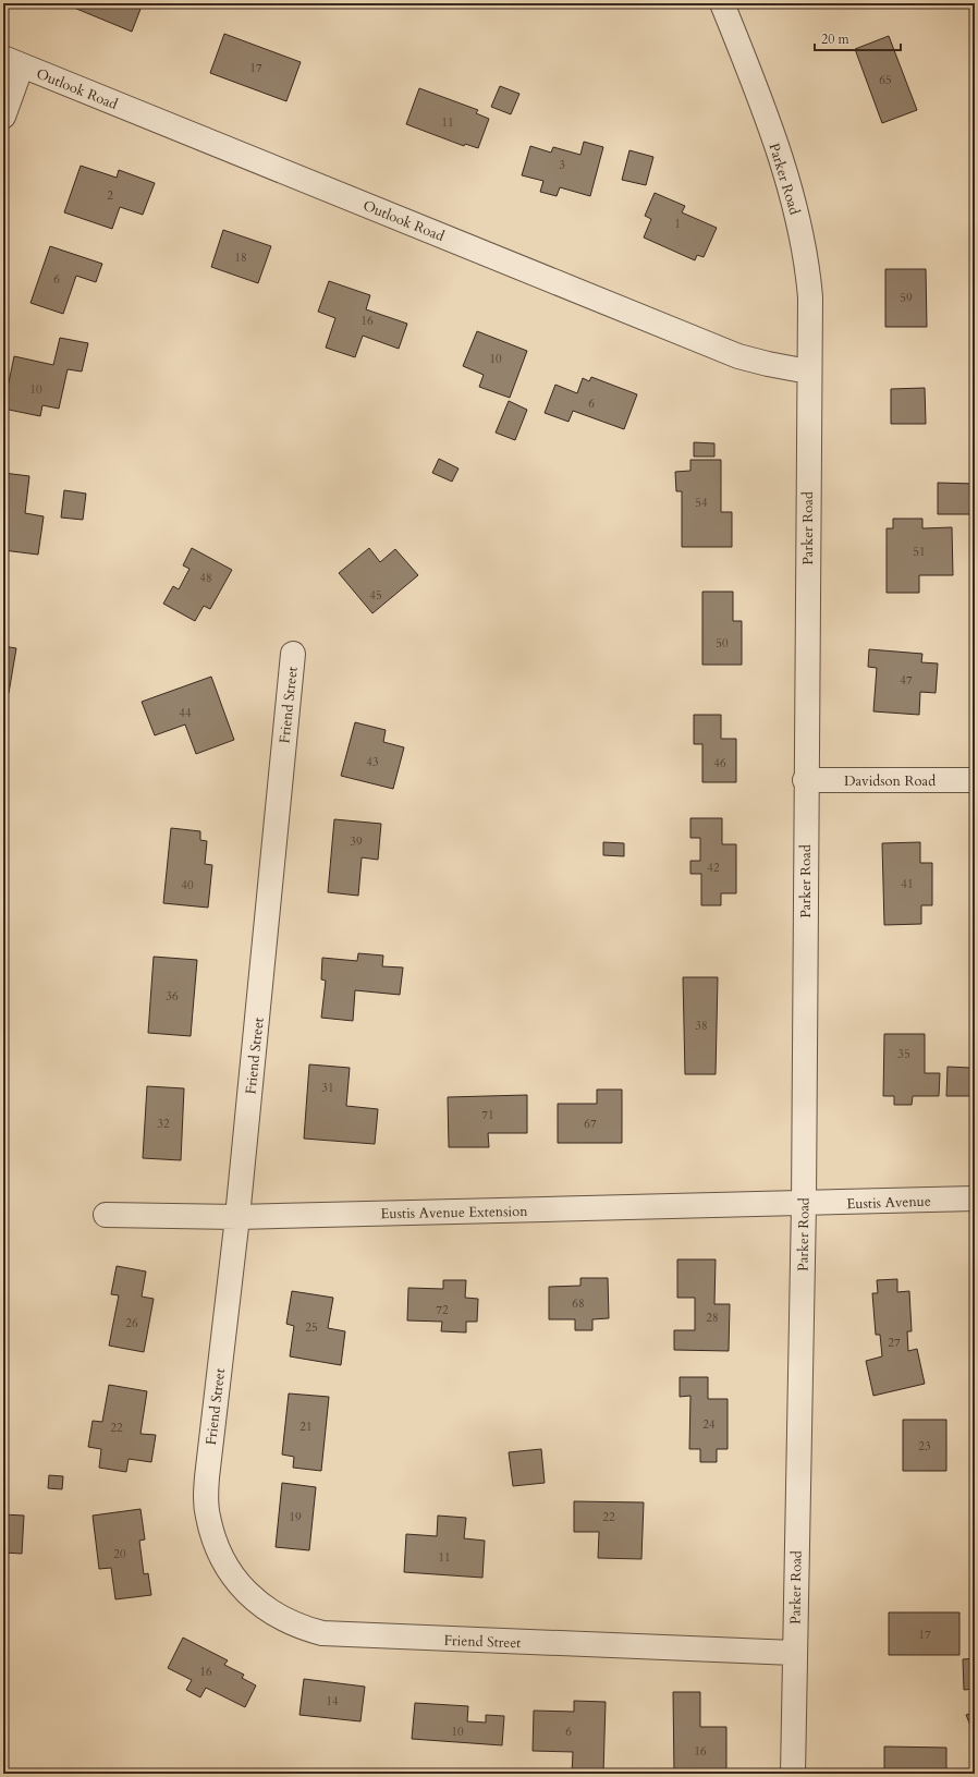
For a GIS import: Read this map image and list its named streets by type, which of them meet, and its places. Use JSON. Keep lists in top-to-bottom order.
{
  "streets": {
    "street": [
      "Outlook Road",
      "Parker Road",
      "Friend Street",
      "Davidson Road",
      "Eustis Avenue",
      "Eustis Avenue Extension"
    ]
  },
  "crossings": [
    ["Outlook Road", "Parker Road"],
    ["Parker Road", "Friend Street"],
    ["Parker Road", "Davidson Road"],
    ["Parker Road", "Eustis Avenue"],
    ["Parker Road", "Eustis Avenue Extension"],
    ["Friend Street", "Eustis Avenue Extension"],
    ["Eustis Avenue", "Eustis Avenue Extension"]
  ],
  "house_numbers": [
    "17",
    "65",
    "11",
    "3",
    "2",
    "1",
    "18",
    "6",
    "59",
    "16",
    "10",
    "10",
    "6",
    "54",
    "51",
    "48",
    "45",
    "50",
    "47",
    "44",
    "43",
    "46",
    "39",
    "42",
    "41",
    "40",
    "36",
    "38",
    "35",
    "31",
    "71",
    "32",
    "67",
    "68",
    "72",
    "28",
    "26",
    "25",
    "27",
    "24",
    "21",
    "22",
    "23",
    "19",
    "22",
    "20",
    "11",
    "17",
    "16",
    "14",
    "10",
    "6",
    "16"
  ],
  "scale_bar": "20 m"
}
